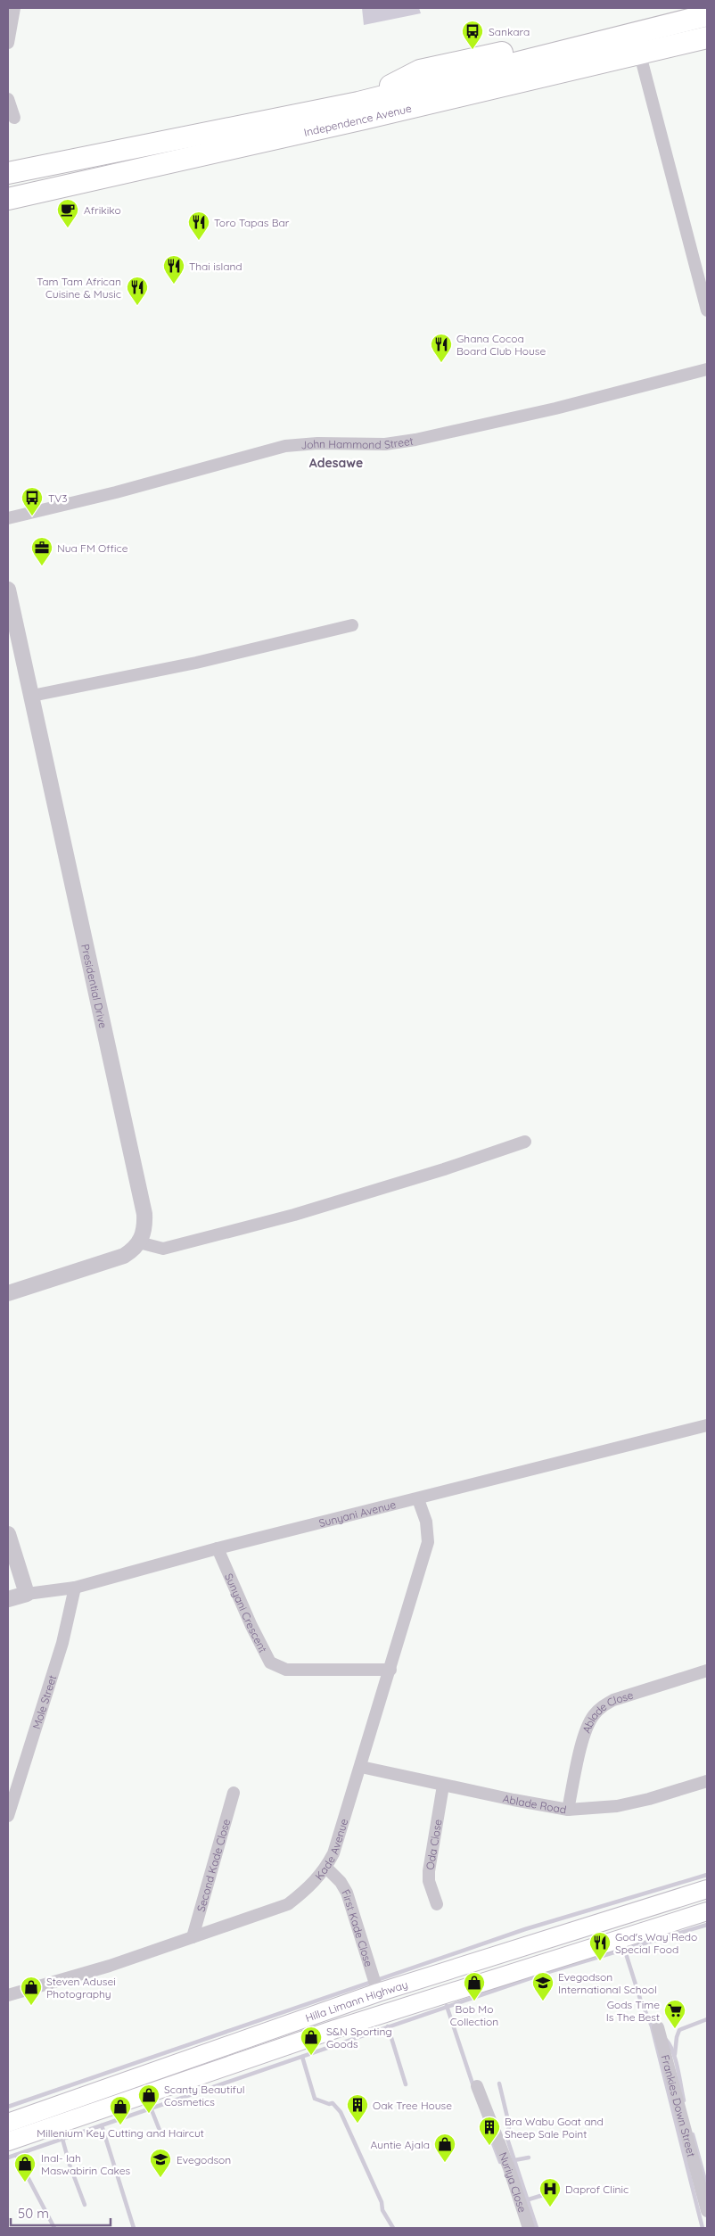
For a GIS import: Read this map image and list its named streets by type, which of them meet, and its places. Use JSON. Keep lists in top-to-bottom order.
{
  "streets": {
    "highway": ["Independence Avenue"],
    "main road": ["Hilla Limann Highway"],
    "street": [
      "John Hammond Street",
      "Presidential Drive",
      "Sunyani Avenue",
      "Sunyani Crescent",
      "Mole Street",
      "Ablade Close",
      "Ablade Road",
      "Oda Close",
      "Kade Avenue",
      "Second Kade Close",
      "First Kade Close",
      "Frankies Down Street",
      "Nuriya Close"
    ]
  },
  "crossings": [
    ["Sunyani Avenue", "Sunyani Crescent"],
    ["Sunyani Avenue", "Mole Street"],
    ["Sunyani Avenue", "Kade Avenue"],
    ["Sunyani Crescent", "Kade Avenue"],
    ["Ablade Close", "Ablade Road"],
    ["Ablade Road", "Oda Close"],
    ["Ablade Road", "Kade Avenue"],
    ["Kade Avenue", "Second Kade Close"],
    ["Kade Avenue", "First Kade Close"],
    ["First Kade Close", "Hilla Limann Highway"]
  ],
  "districts": ["Adesawe"],
  "places": {
    "bus stop": ["Sankara", "TV3"],
    "cafe": ["Afrikiko"],
    "restaurant": [
      "Toro Tapas Bar",
      "Thai island",
      "Tam Tam African Cuisine & Music",
      "Ghana Cocoa Board Club House",
      "God's Way Redo Special Food"
    ],
    "office": ["Nua FM Office"],
    "shop": [
      "Bob Mo Collection",
      "Steven Adusei Photography",
      "S&N Sporting Goods",
      "Scanty Beautiful Cosmetics",
      "Millenium Key Cutting and Haircut",
      "Auntie Ajala",
      "Inal- lah Maswabirin Cakes"
    ],
    "school or university": ["Evegodson International School", "Evegodson"],
    "supermarket": ["Gods Time Is The Best"],
    "building": ["Oak Tree House", "Bra Wabu Goat and Sheep Sale Point"],
    "hospital": ["Daprof Clinic"]
  },
  "scale_bar": "50 m"
}
